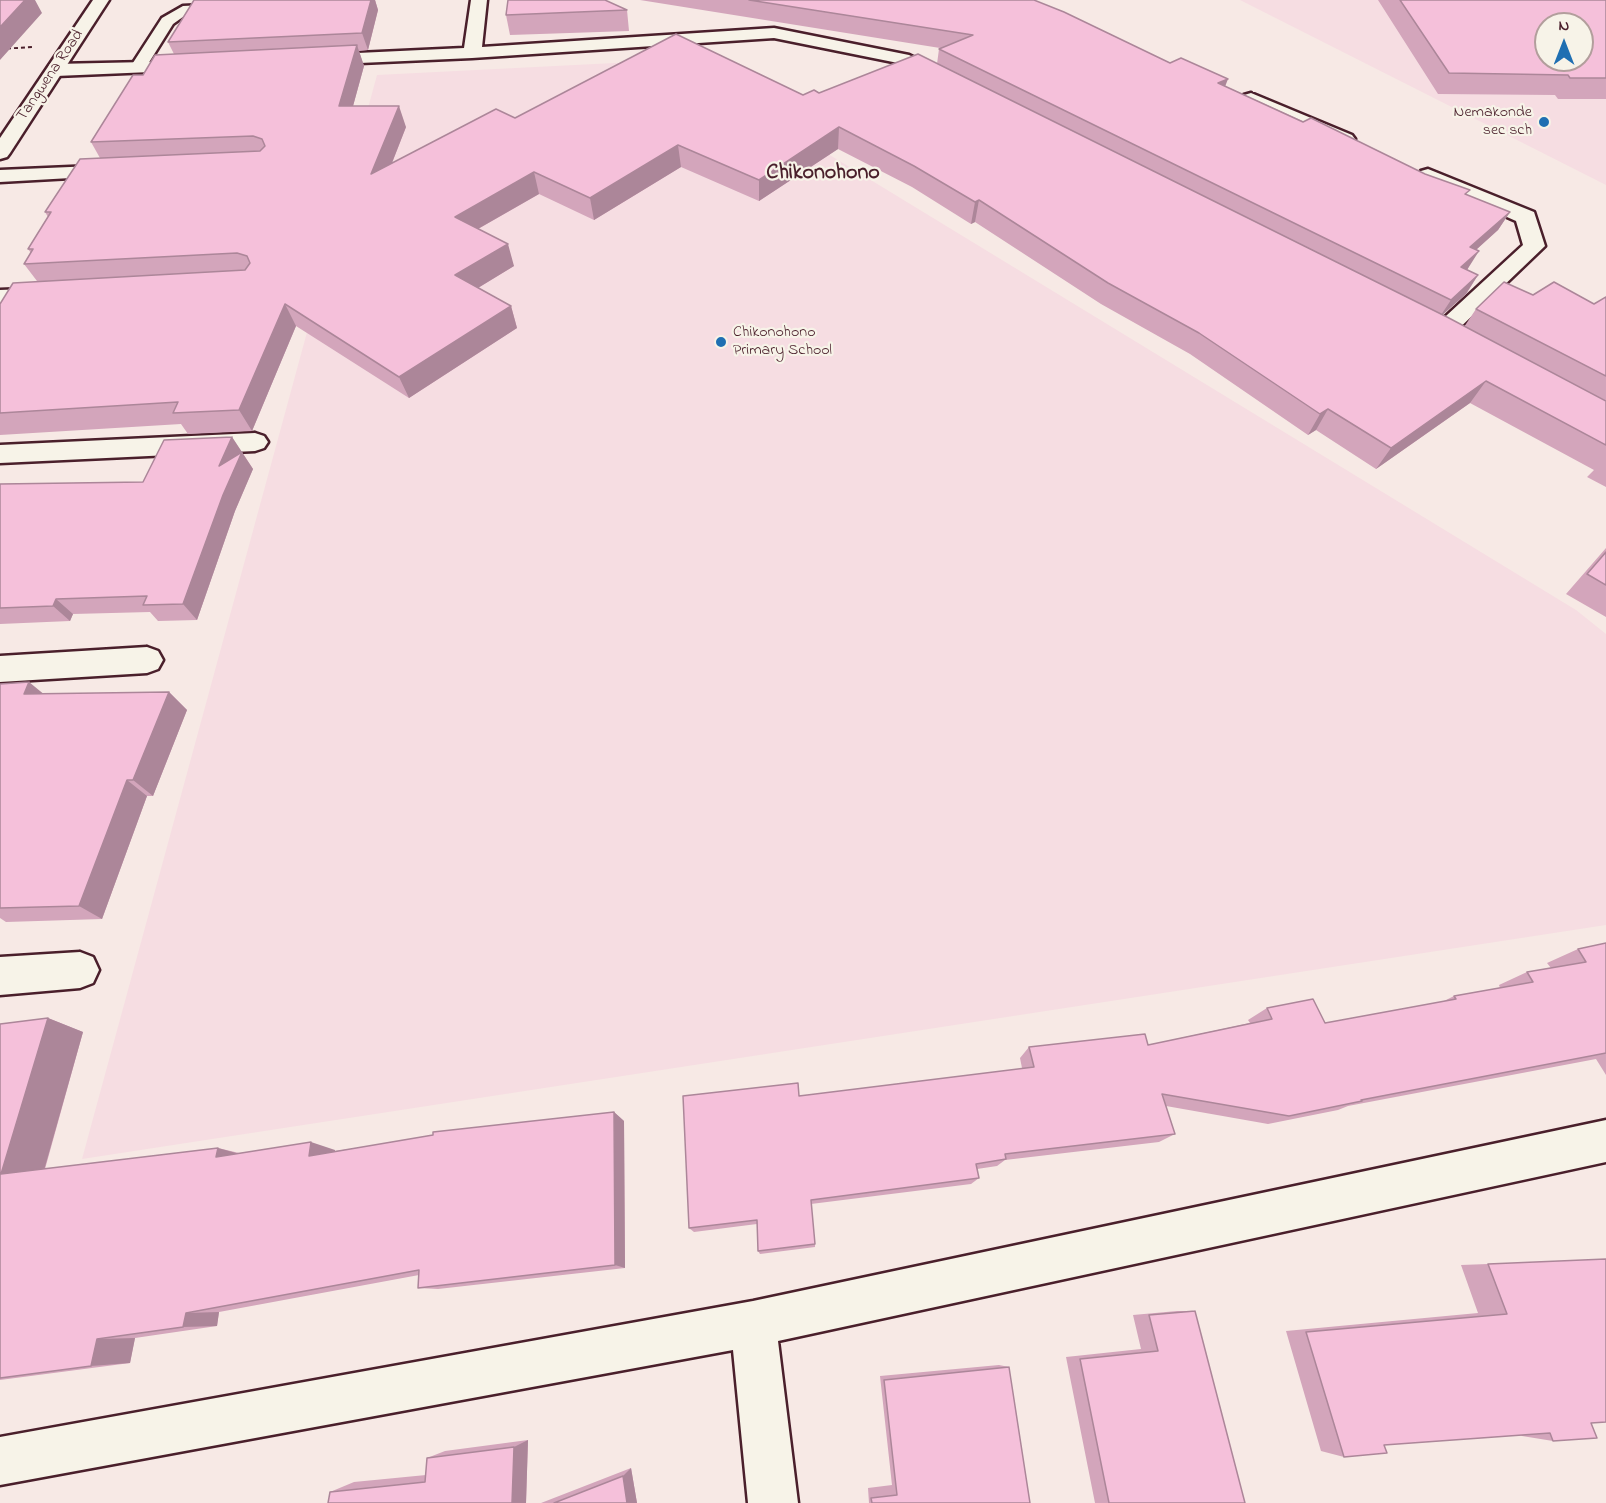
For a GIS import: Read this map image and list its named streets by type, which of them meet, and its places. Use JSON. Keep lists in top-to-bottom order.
{
  "streets": {
    "street": ["Tangwena Road"]
  },
  "districts": ["Chikonohono"],
  "places": ["Nemakonde sec sch", "Chikonohono Primary School"],
  "north": "top"
}
